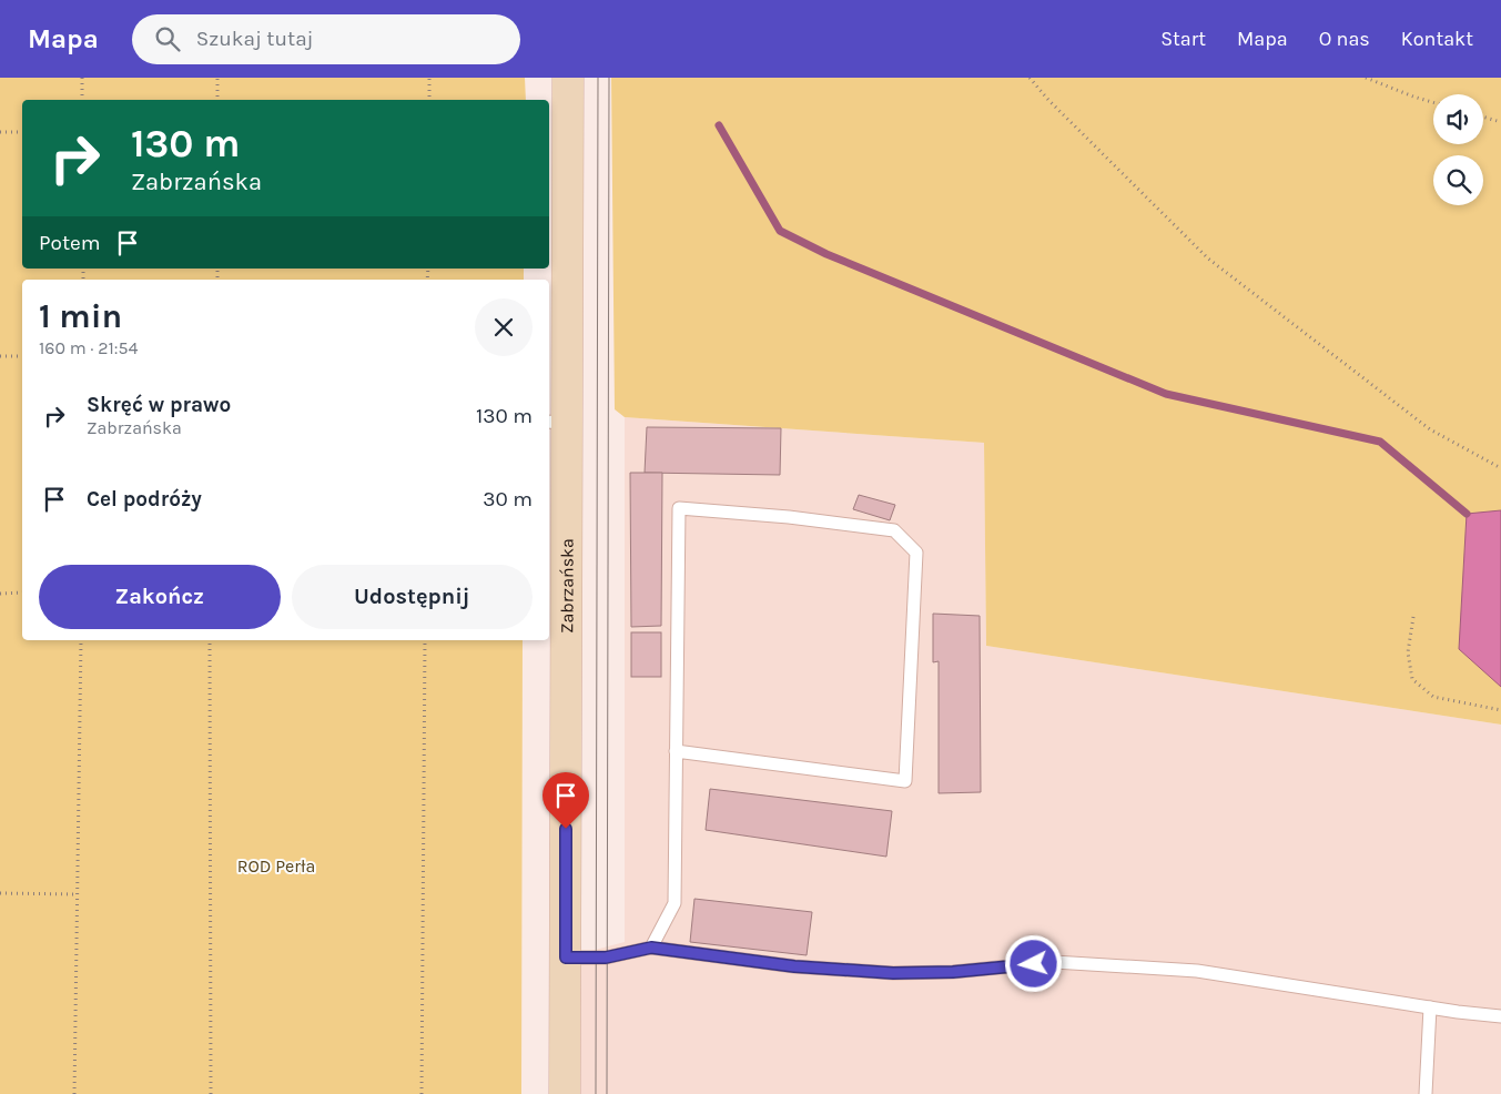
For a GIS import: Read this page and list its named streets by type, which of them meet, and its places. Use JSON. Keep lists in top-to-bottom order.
{
  "streets": {
    "street": ["Zabrzańska"]
  },
  "parks": ["ROD Perła"],
  "page": {
    "header": "Mapa",
    "search": "Szukaj tutaj",
    "nav": [
      "Start",
      "Mapa",
      "O nas",
      "Kontakt"
    ],
    "turn": ["130 m", "Zabrzańska"],
    "then": "Potem",
    "heading": ["1 min", "160 m · 21:54"],
    "list": [
      {
        "name": "Skręć w prawo",
        "note": "Zabrzańska",
        "value": "130 m"
      },
      {
        "name": "Cel podróży",
        "value": "30 m"
      }
    ],
    "buttons": ["Zakończ", "Udostępnij"]
  }
}
